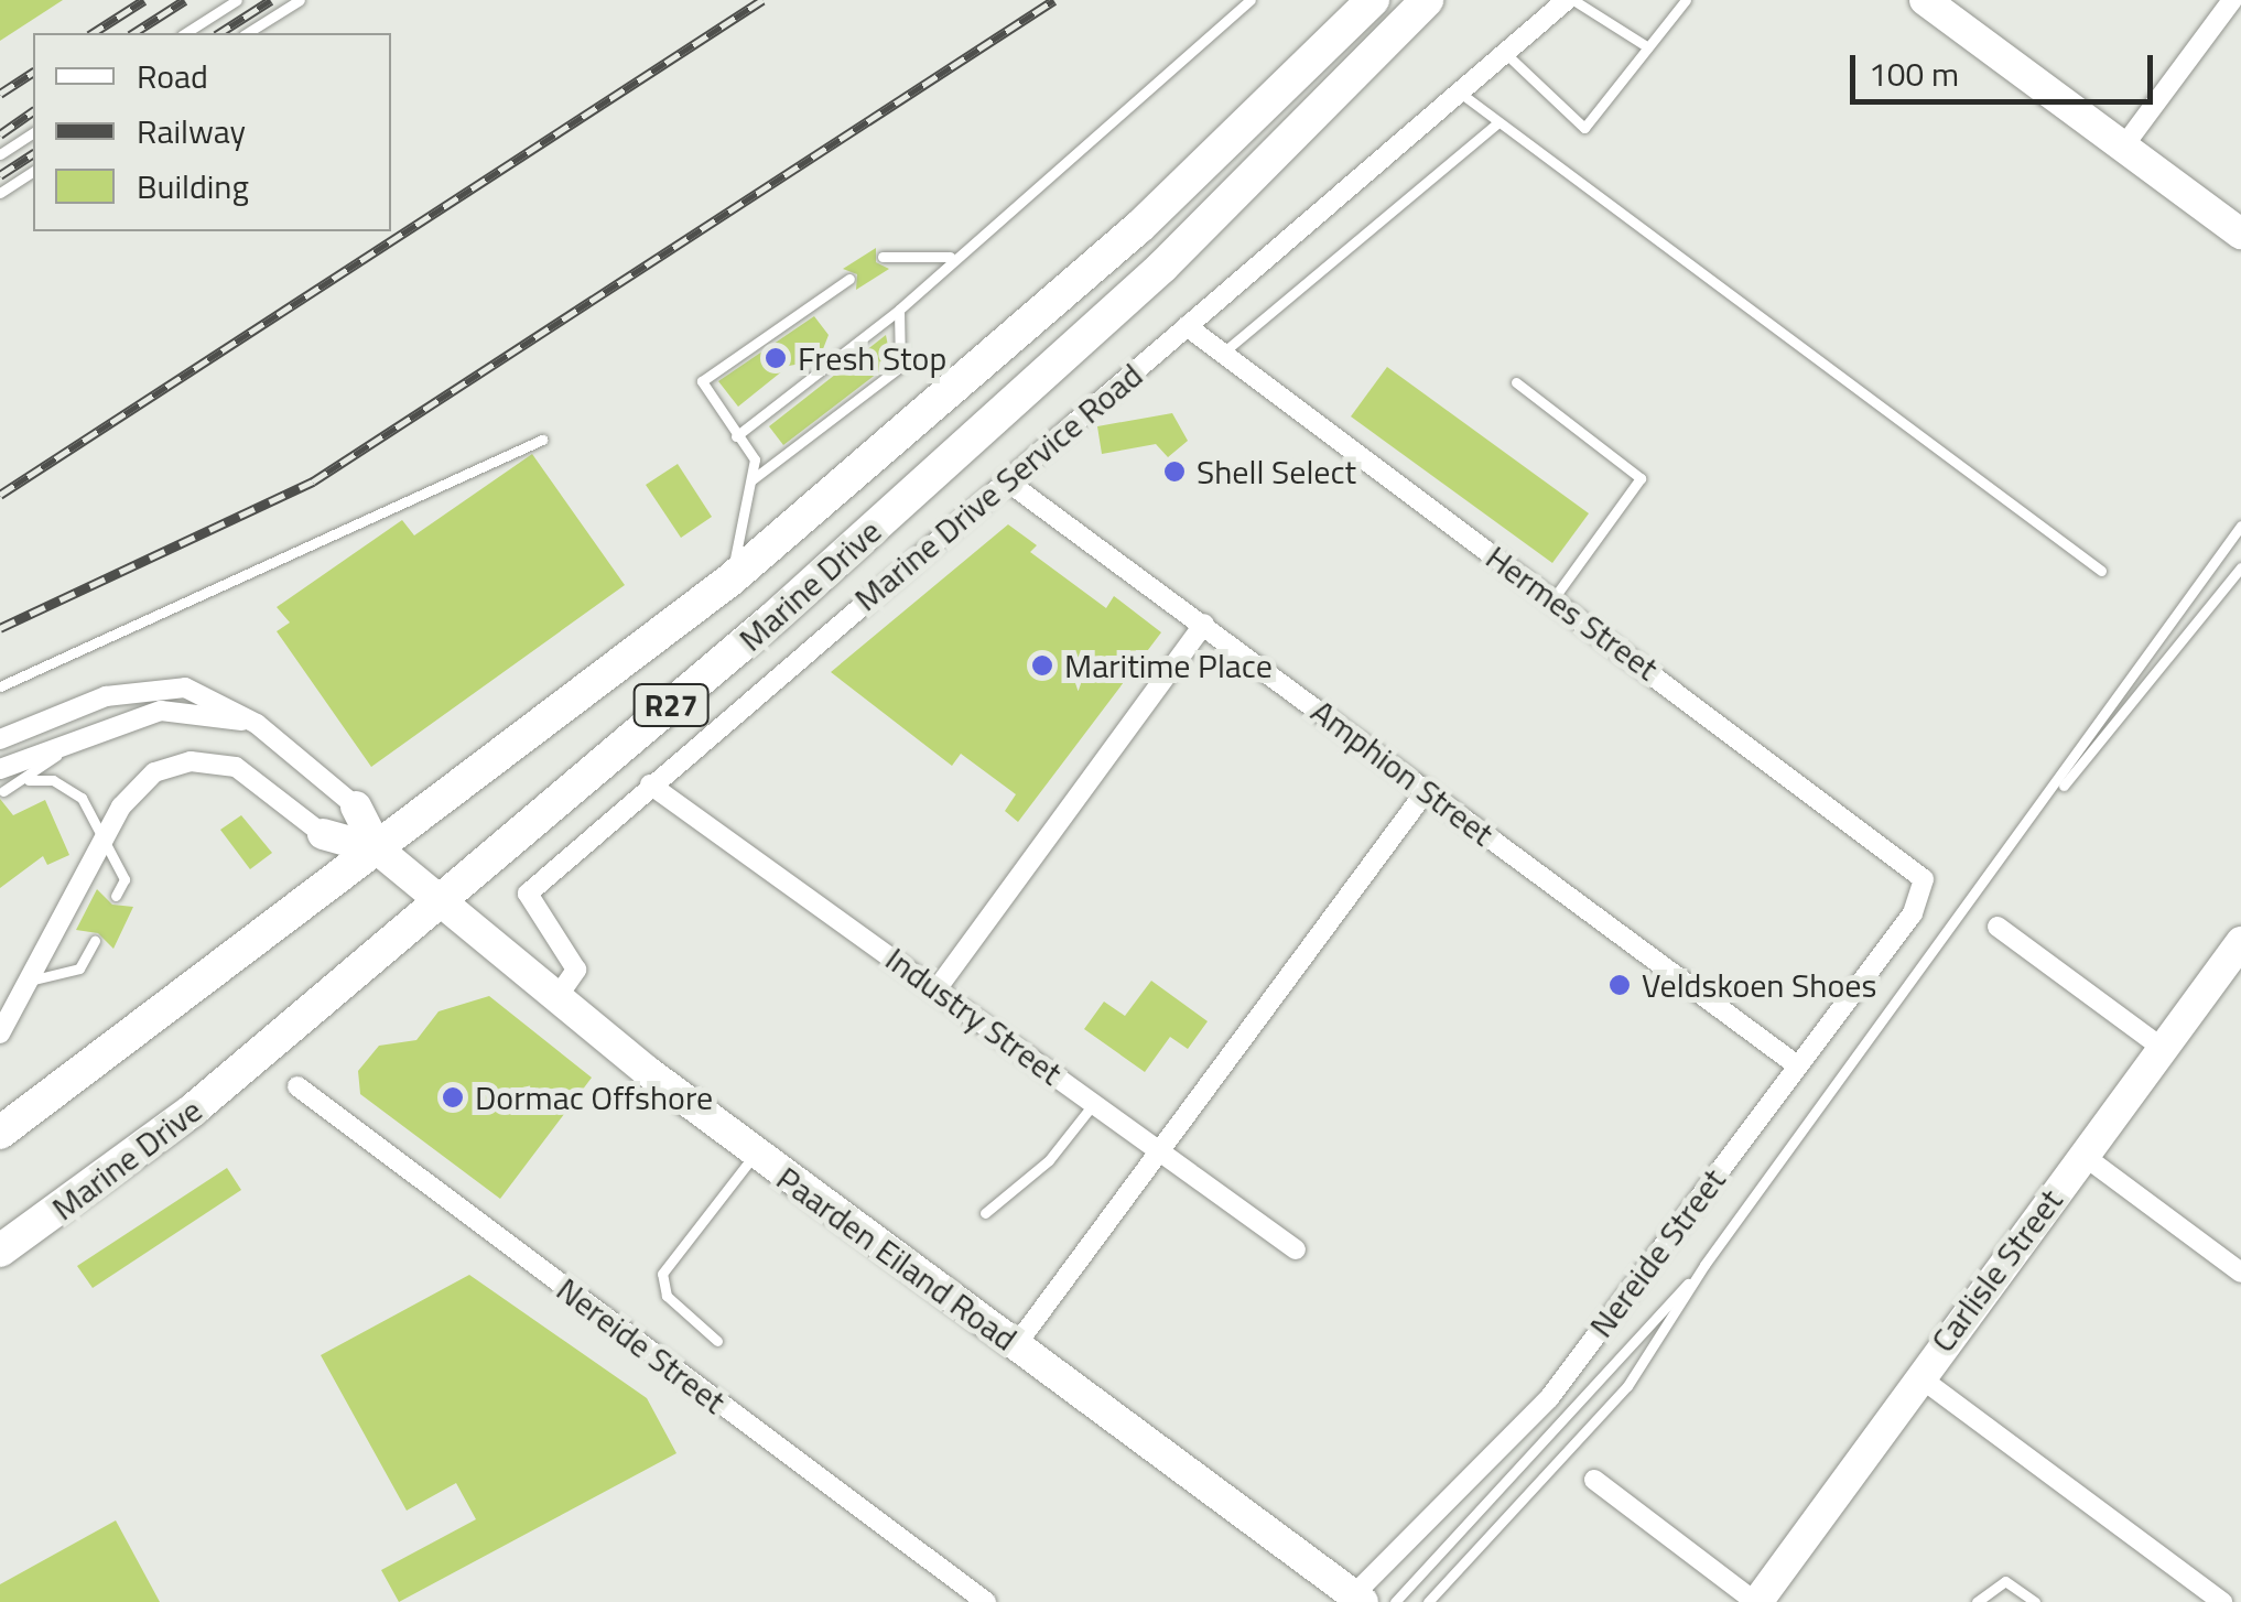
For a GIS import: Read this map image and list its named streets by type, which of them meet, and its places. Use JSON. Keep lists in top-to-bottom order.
{
  "streets": {
    "main road": ["Marine Drive", "R27"],
    "street": [
      "Marine Drive Service Road",
      "Hermes Street",
      "Amphion Street",
      "Industry Street",
      "Nereide Street",
      "Paarden Eiland Road",
      "Carlisle Street"
    ]
  },
  "crossings": [
    ["Marine Drive Service Road", "Hermes Street"],
    ["Marine Drive Service Road", "Amphion Street"],
    ["Marine Drive Service Road", "Industry Street"],
    ["Marine Drive Service Road", "Paarden Eiland Road"],
    ["Marine Drive", "Paarden Eiland Road"],
    ["Hermes Street", "Nereide Street"],
    ["Amphion Street", "Nereide Street"],
    ["Nereide Street", "Paarden Eiland Road"]
  ],
  "places": [
    "Fresh Stop",
    "Shell Select",
    "Maritime Place",
    "Veldskoen Shoes",
    "Dormac Offshore"
  ],
  "legend": ["Road", "Railway", "Building"],
  "scale_bar": "100 m"
}
